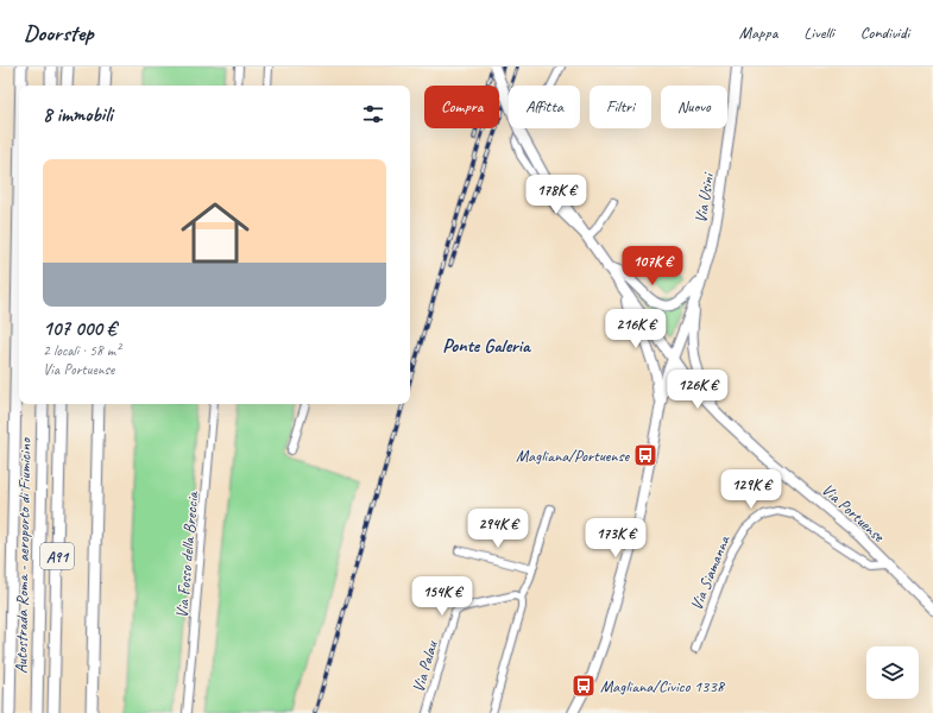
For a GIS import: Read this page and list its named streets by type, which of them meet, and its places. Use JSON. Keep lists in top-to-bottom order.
{
  "streets": {
    "highway": ["Autostrada Roma - aeroporto di Fiumicino", "A91"],
    "main road": ["Via Usini", "Via Portuense"],
    "street": ["Via Fosso della Breccia", "Via Siamanna", "Via Palau"]
  },
  "crossings": [
    ["Via Usini", "Via Portuense"],
    ["Via Portuense", "Via Siamanna"]
  ],
  "districts": ["Ponte Galeria"],
  "places": {
    "bus stop": ["Magliana/Portuense", "Magliana/Civico 1338"]
  },
  "page": {
    "header": "Doorstep",
    "nav": ["Mappa", "Livelli", "Condividi"],
    "chip": [
      "Compra",
      "Affitta",
      "Filtri",
      "Nuovo"
    ],
    "heading": "8 immobili",
    "list": [
      {
        "name": "107 000 €",
        "note": "2 locali · 58 m² · Via Portuense"
      }
    ],
    "price": [
      "178K €",
      "107K €",
      "216K €",
      "126K €",
      "129K €",
      "294K €",
      "173K €",
      "154K €"
    ]
  }
}
